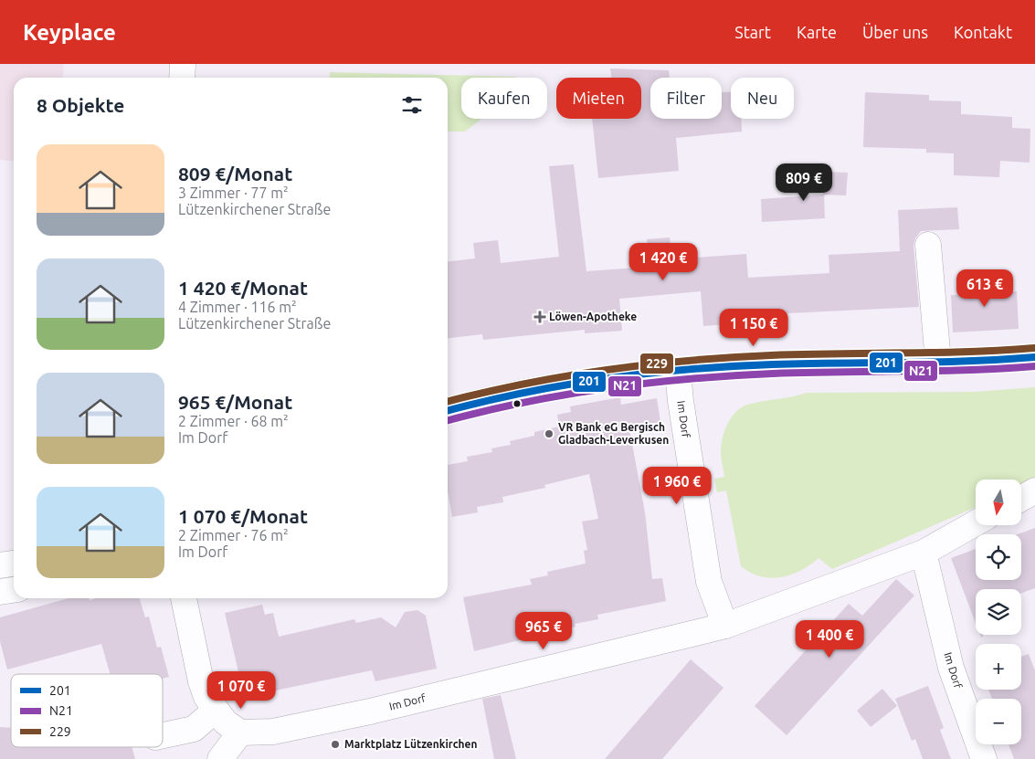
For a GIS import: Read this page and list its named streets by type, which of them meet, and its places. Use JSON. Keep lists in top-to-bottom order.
{
  "streets": {
    "street": ["Im Dorf"]
  },
  "places": {
    "health": ["Löwen-Apotheke"],
    "other": ["VR Bank eG Bergisch Gladbach-Leverkusen", "Marktplatz Lützenkirchen"]
  },
  "lines": ["transit line 229", "transit line 201", "transit line N21"],
  "legend": ["201", "N21", "229"],
  "north": "bottom",
  "page": {
    "header": "Keyplace",
    "nav": [
      "Start",
      "Karte",
      "Über uns",
      "Kontakt"
    ],
    "chip": [
      "Kaufen",
      "Mieten",
      "Filter",
      "Neu"
    ],
    "heading": "8 Objekte",
    "list": [
      {
        "name": "809 €/Monat",
        "note": "3 Zimmer · 77 m² · Lützenkirchener Straße"
      },
      {
        "name": "1 420 €/Monat",
        "note": "4 Zimmer · 116 m² · Lützenkirchener Straße"
      },
      {
        "name": "965 €/Monat",
        "note": "2 Zimmer · 68 m² · Im Dorf"
      },
      {
        "name": "1 070 €/Monat",
        "note": "2 Zimmer · 76 m² · Im Dorf"
      }
    ],
    "price": [
      "809 €",
      "1 420 €",
      "613 €",
      "1 150 €",
      "1 960 €",
      "965 €",
      "1 400 €",
      "1 070 €"
    ],
    "map_buttons": ["+", "−"]
  }
}
